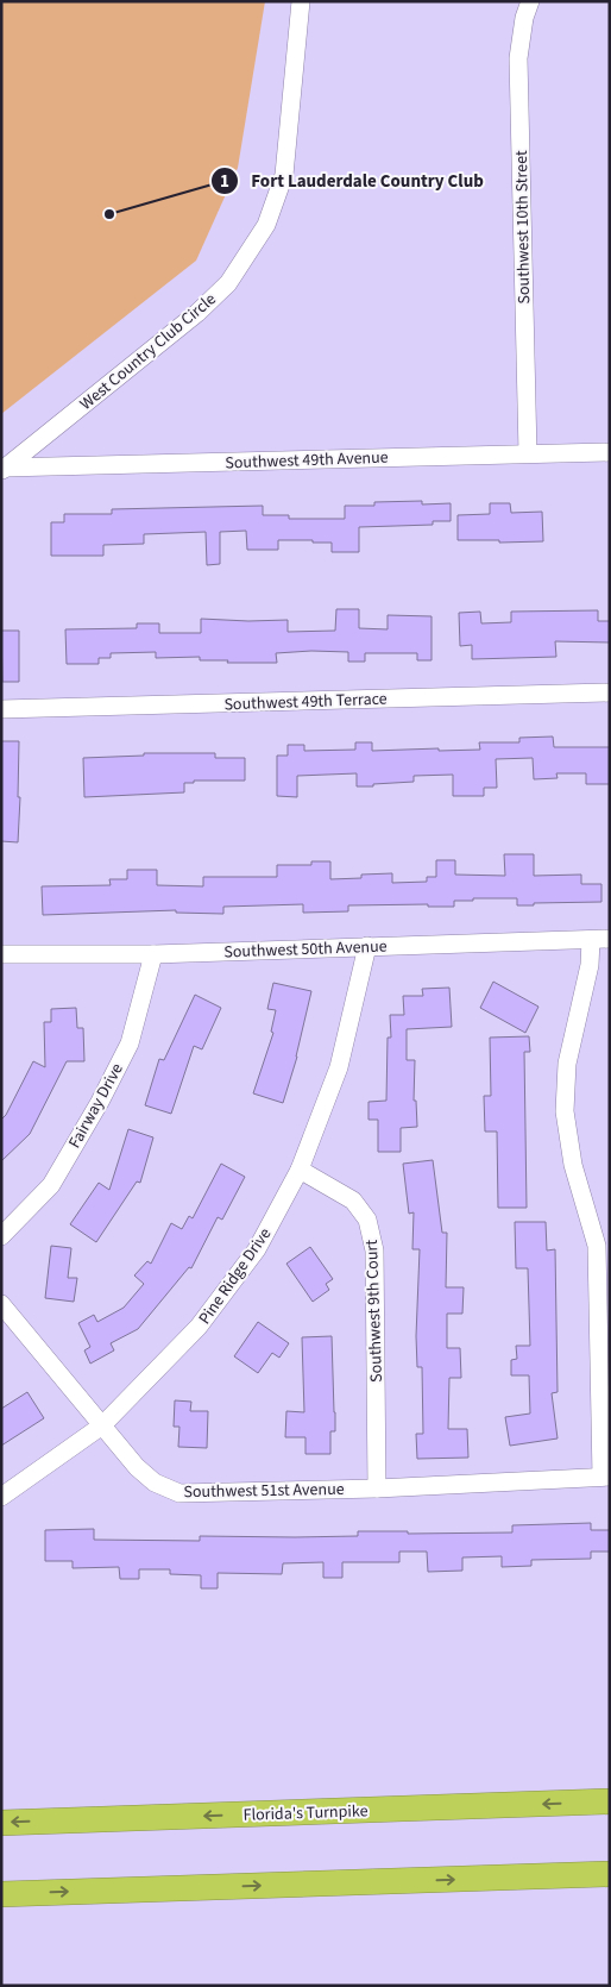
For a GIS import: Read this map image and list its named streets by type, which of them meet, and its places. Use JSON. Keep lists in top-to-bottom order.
{
  "streets": {
    "highway": ["Florida's Turnpike"],
    "street": [
      "Southwest 10th Street",
      "West Country Club Circle",
      "Southwest 49th Avenue",
      "Southwest 49th Terrace",
      "Southwest 50th Avenue",
      "Fairway Drive",
      "Pine Ridge Drive",
      "Southwest 9th Court",
      "Southwest 51st Avenue"
    ]
  },
  "crossings": [
    ["Southwest 10th Street", "Southwest 49th Avenue"],
    ["West Country Club Circle", "Southwest 49th Avenue"],
    ["Southwest 50th Avenue", "Fairway Drive"],
    ["Southwest 50th Avenue", "Pine Ridge Drive"],
    ["Pine Ridge Drive", "Southwest 9th Court"],
    ["Pine Ridge Drive", "Southwest 51st Avenue"],
    ["Southwest 9th Court", "Southwest 51st Avenue"]
  ],
  "places": ["Fort Lauderdale Country Club"]
}
